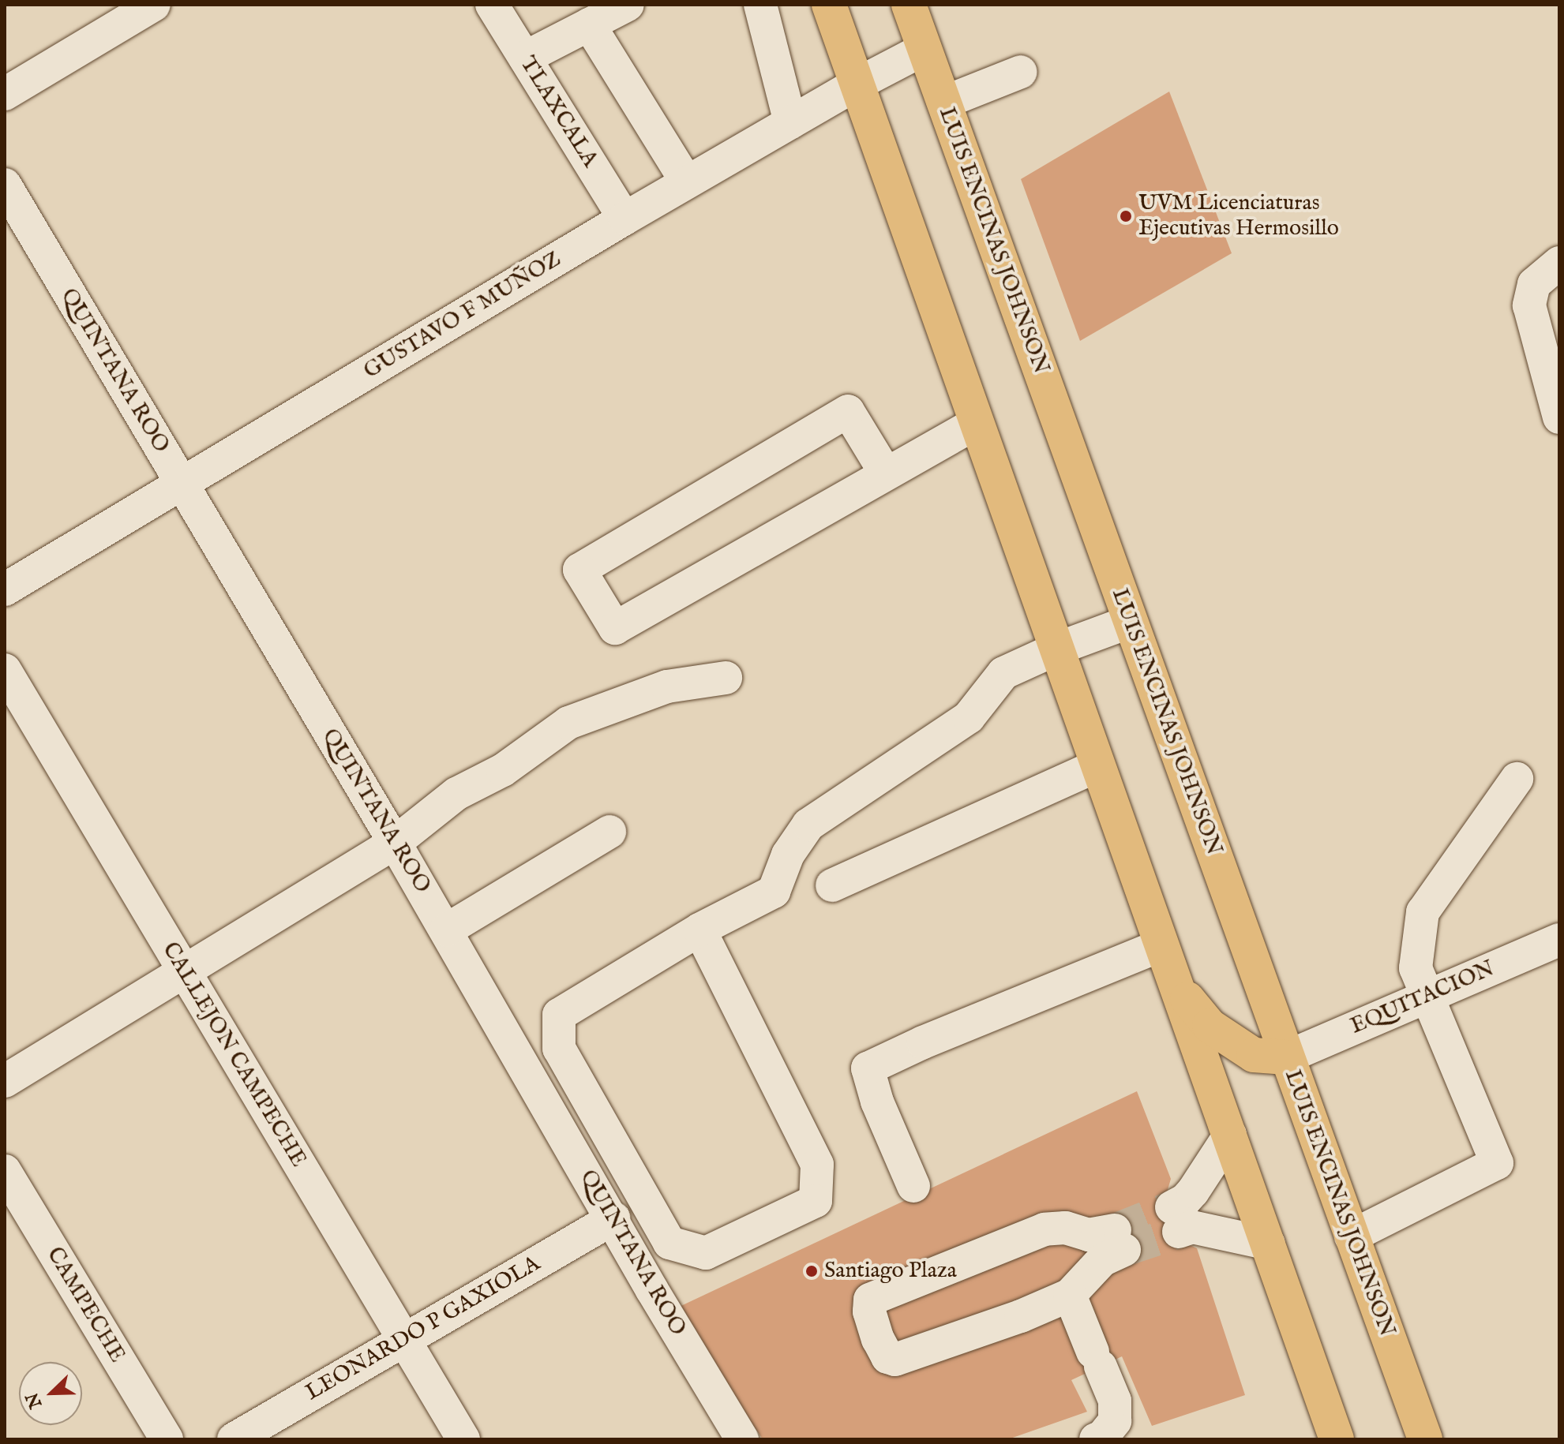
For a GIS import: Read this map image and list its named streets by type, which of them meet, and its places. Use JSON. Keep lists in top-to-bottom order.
{
  "streets": {
    "main road": ["LUIS ENCINAS JOHNSON"],
    "street": [
      "TLAXCALA",
      "GUSTAVO F MUÑOZ",
      "QUINTANA ROO",
      "EQUITACION",
      "CALLEJON CAMPECHE",
      "CAMPECHE",
      "LEONARDO P GAXIOLA"
    ]
  },
  "crossings": [
    ["TLAXCALA", "GUSTAVO F MUÑOZ"],
    ["LUIS ENCINAS JOHNSON", "GUSTAVO F MUÑOZ"],
    ["LUIS ENCINAS JOHNSON", "EQUITACION"],
    ["GUSTAVO F MUÑOZ", "QUINTANA ROO"],
    ["QUINTANA ROO", "LEONARDO P GAXIOLA"],
    ["CALLEJON CAMPECHE", "LEONARDO P GAXIOLA"]
  ],
  "places": ["UVM Licenciaturas Ejecutivas Hermosillo", "Santiago Plaza"],
  "north": "bottom left"
}
